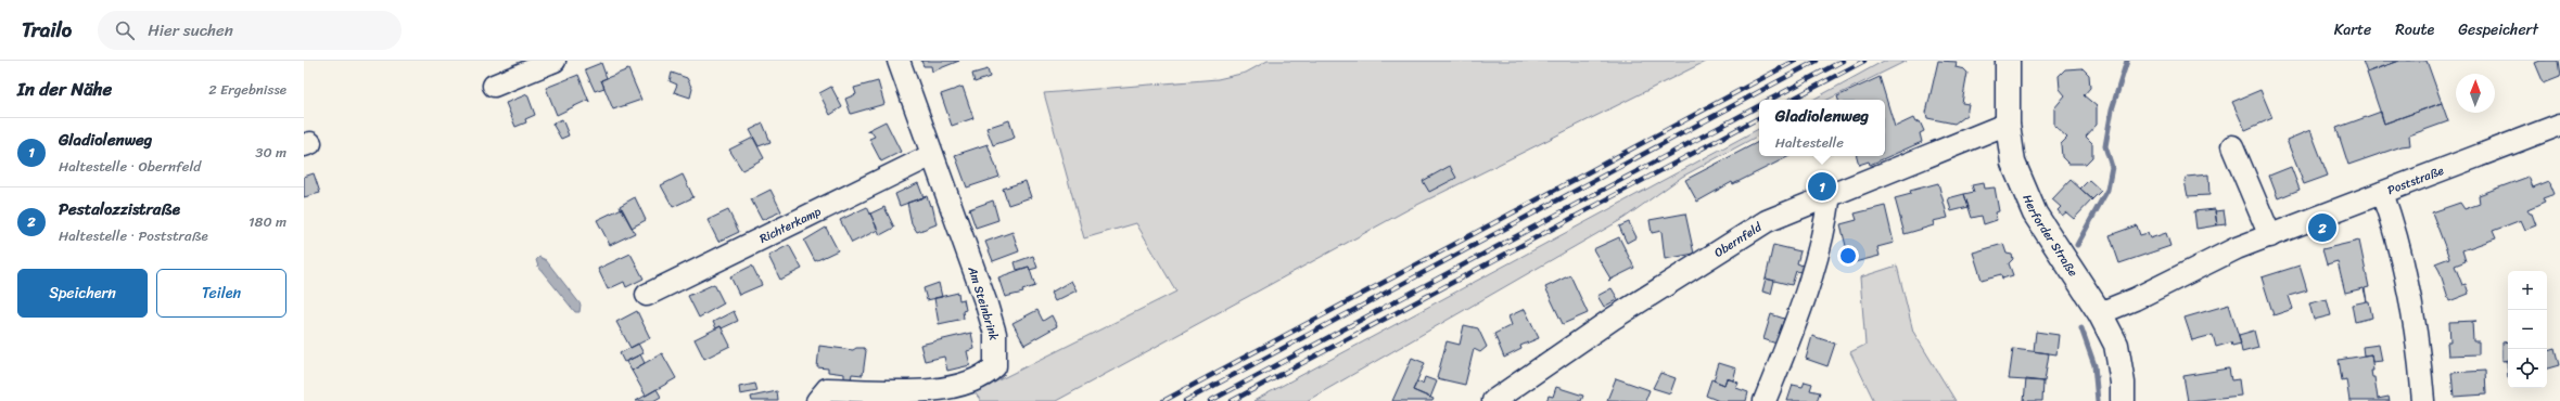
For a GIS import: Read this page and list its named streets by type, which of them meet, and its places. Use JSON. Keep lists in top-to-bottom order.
{
  "streets": {
    "main road": ["Herforder Straße"],
    "street": [
      "Poststraße",
      "Richterkamp",
      "Obernfeld",
      "Am Steinbrink"
    ]
  },
  "crossings": [
    ["Poststraße", "Herforder Straße"],
    ["Richterkamp", "Am Steinbrink"],
    ["Herforder Straße", "Obernfeld"]
  ],
  "north": "top",
  "page": {
    "header": "Trailo",
    "search": "Hier suchen",
    "nav": ["Karte", "Route", "Gespeichert"],
    "heading": ["In der Nähe", "2 Ergebnisse"],
    "popup": ["Gladiolenweg", "Haltestelle"],
    "list": [
      {
        "mark": "1",
        "name": "Gladiolenweg",
        "note": "Haltestelle · Obernfeld",
        "value": "30 m"
      },
      {
        "mark": "2",
        "name": "Pestalozzistraße",
        "note": "Haltestelle · Poststraße",
        "value": "180 m"
      }
    ],
    "pins": ["1", "2"],
    "buttons": ["Speichern", "Teilen"],
    "map_buttons": ["+", "−"]
  }
}
